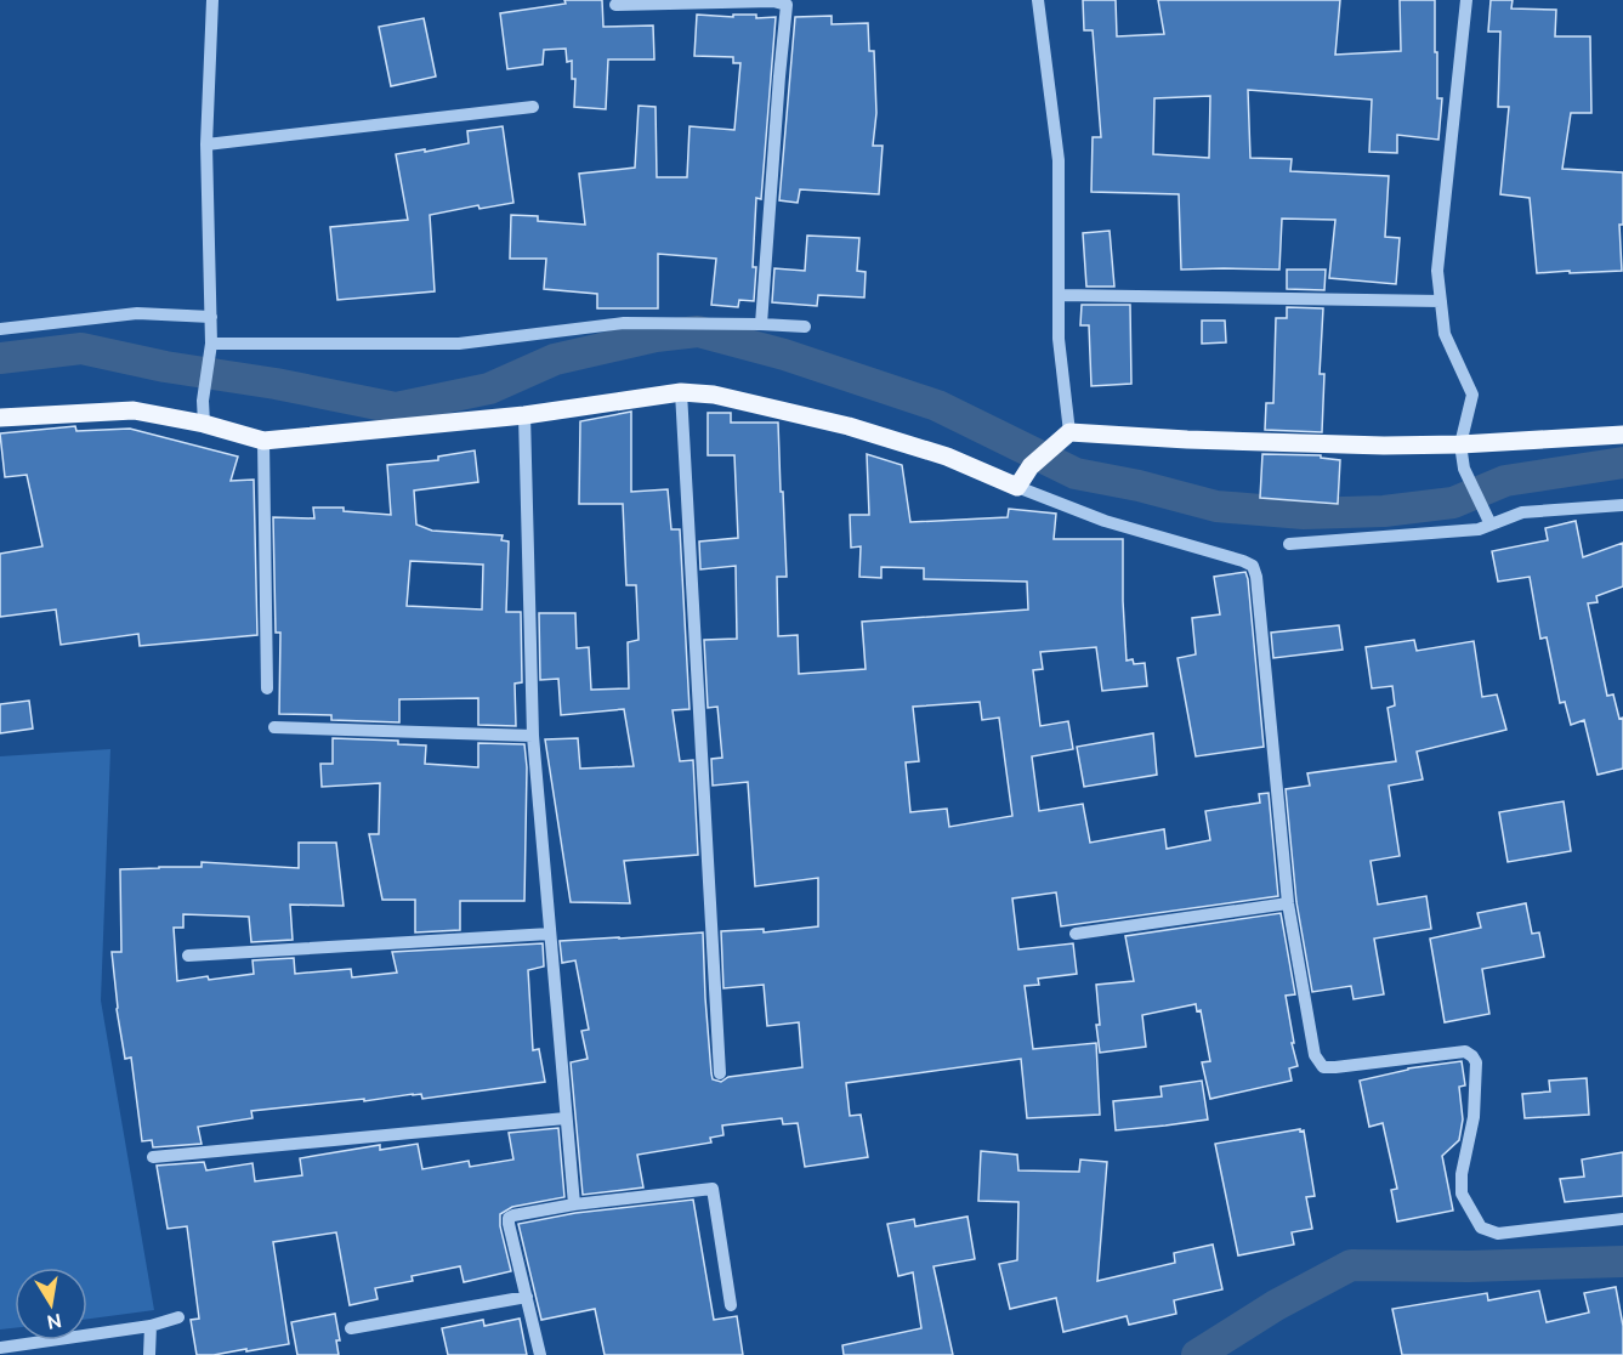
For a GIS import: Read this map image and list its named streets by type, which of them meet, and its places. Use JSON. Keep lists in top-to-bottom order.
{
  "north": "bottom"
}
